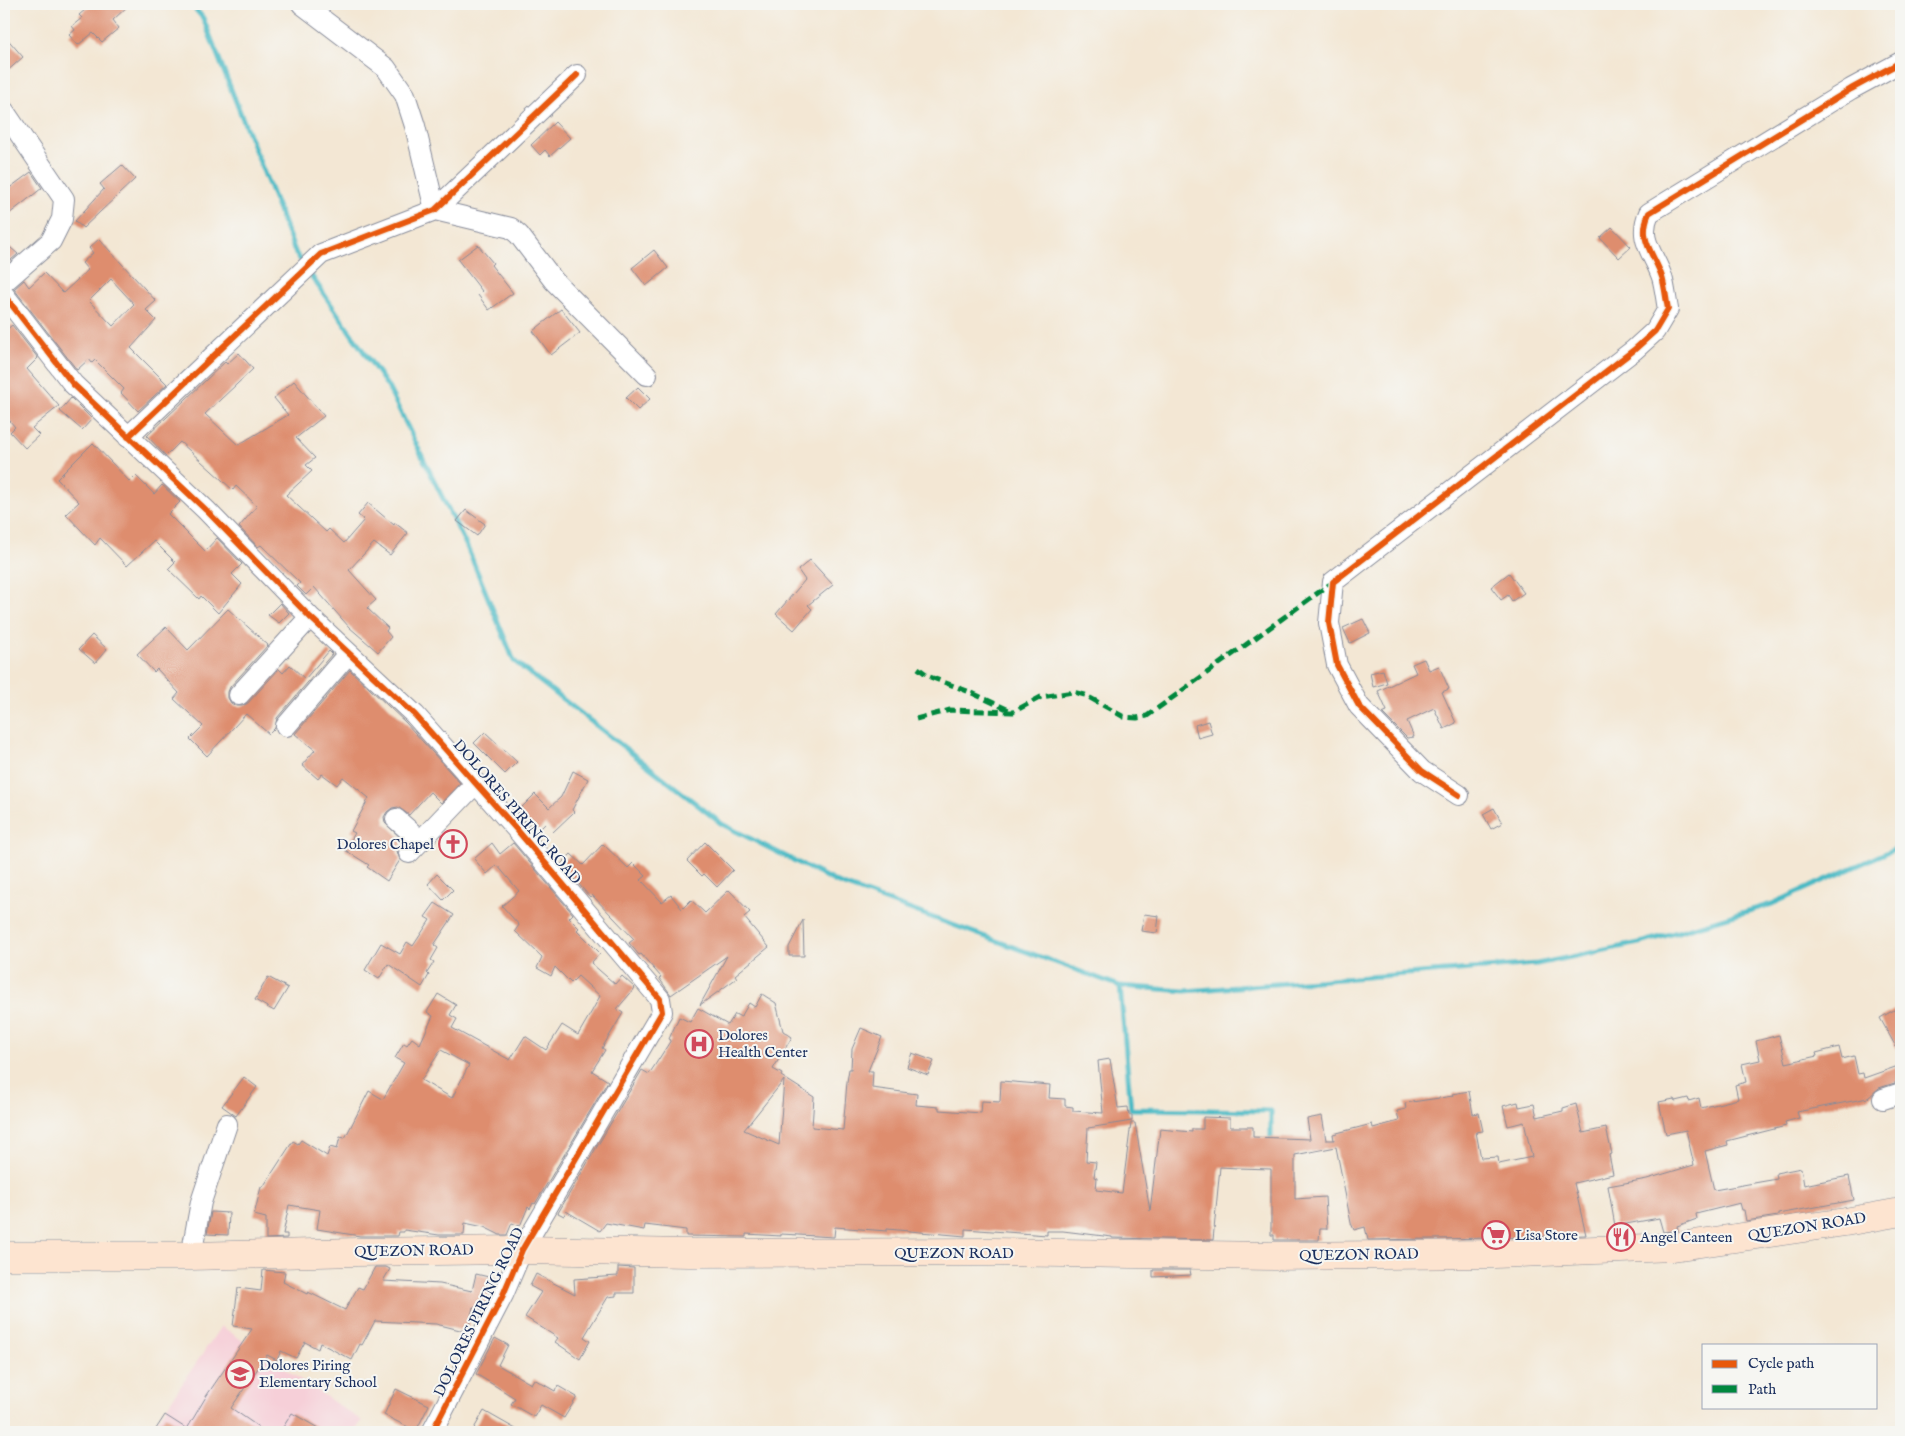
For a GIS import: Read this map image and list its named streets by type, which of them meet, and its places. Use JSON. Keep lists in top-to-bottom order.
{
  "streets": {
    "main road": ["QUEZON ROAD"],
    "street": ["DOLORES PIRING ROAD"]
  },
  "crossings": [
    ["DOLORES PIRING ROAD", "QUEZON ROAD"]
  ],
  "places": {
    "church": ["Dolores Chapel"],
    "hospital": ["Dolores Health Center"],
    "supermarket": ["Lisa Store"],
    "restaurant": ["Angel Canteen"],
    "school or university": ["Dolores Piring Elementary School"]
  },
  "legend": ["Cycle path", "Path"]
}
